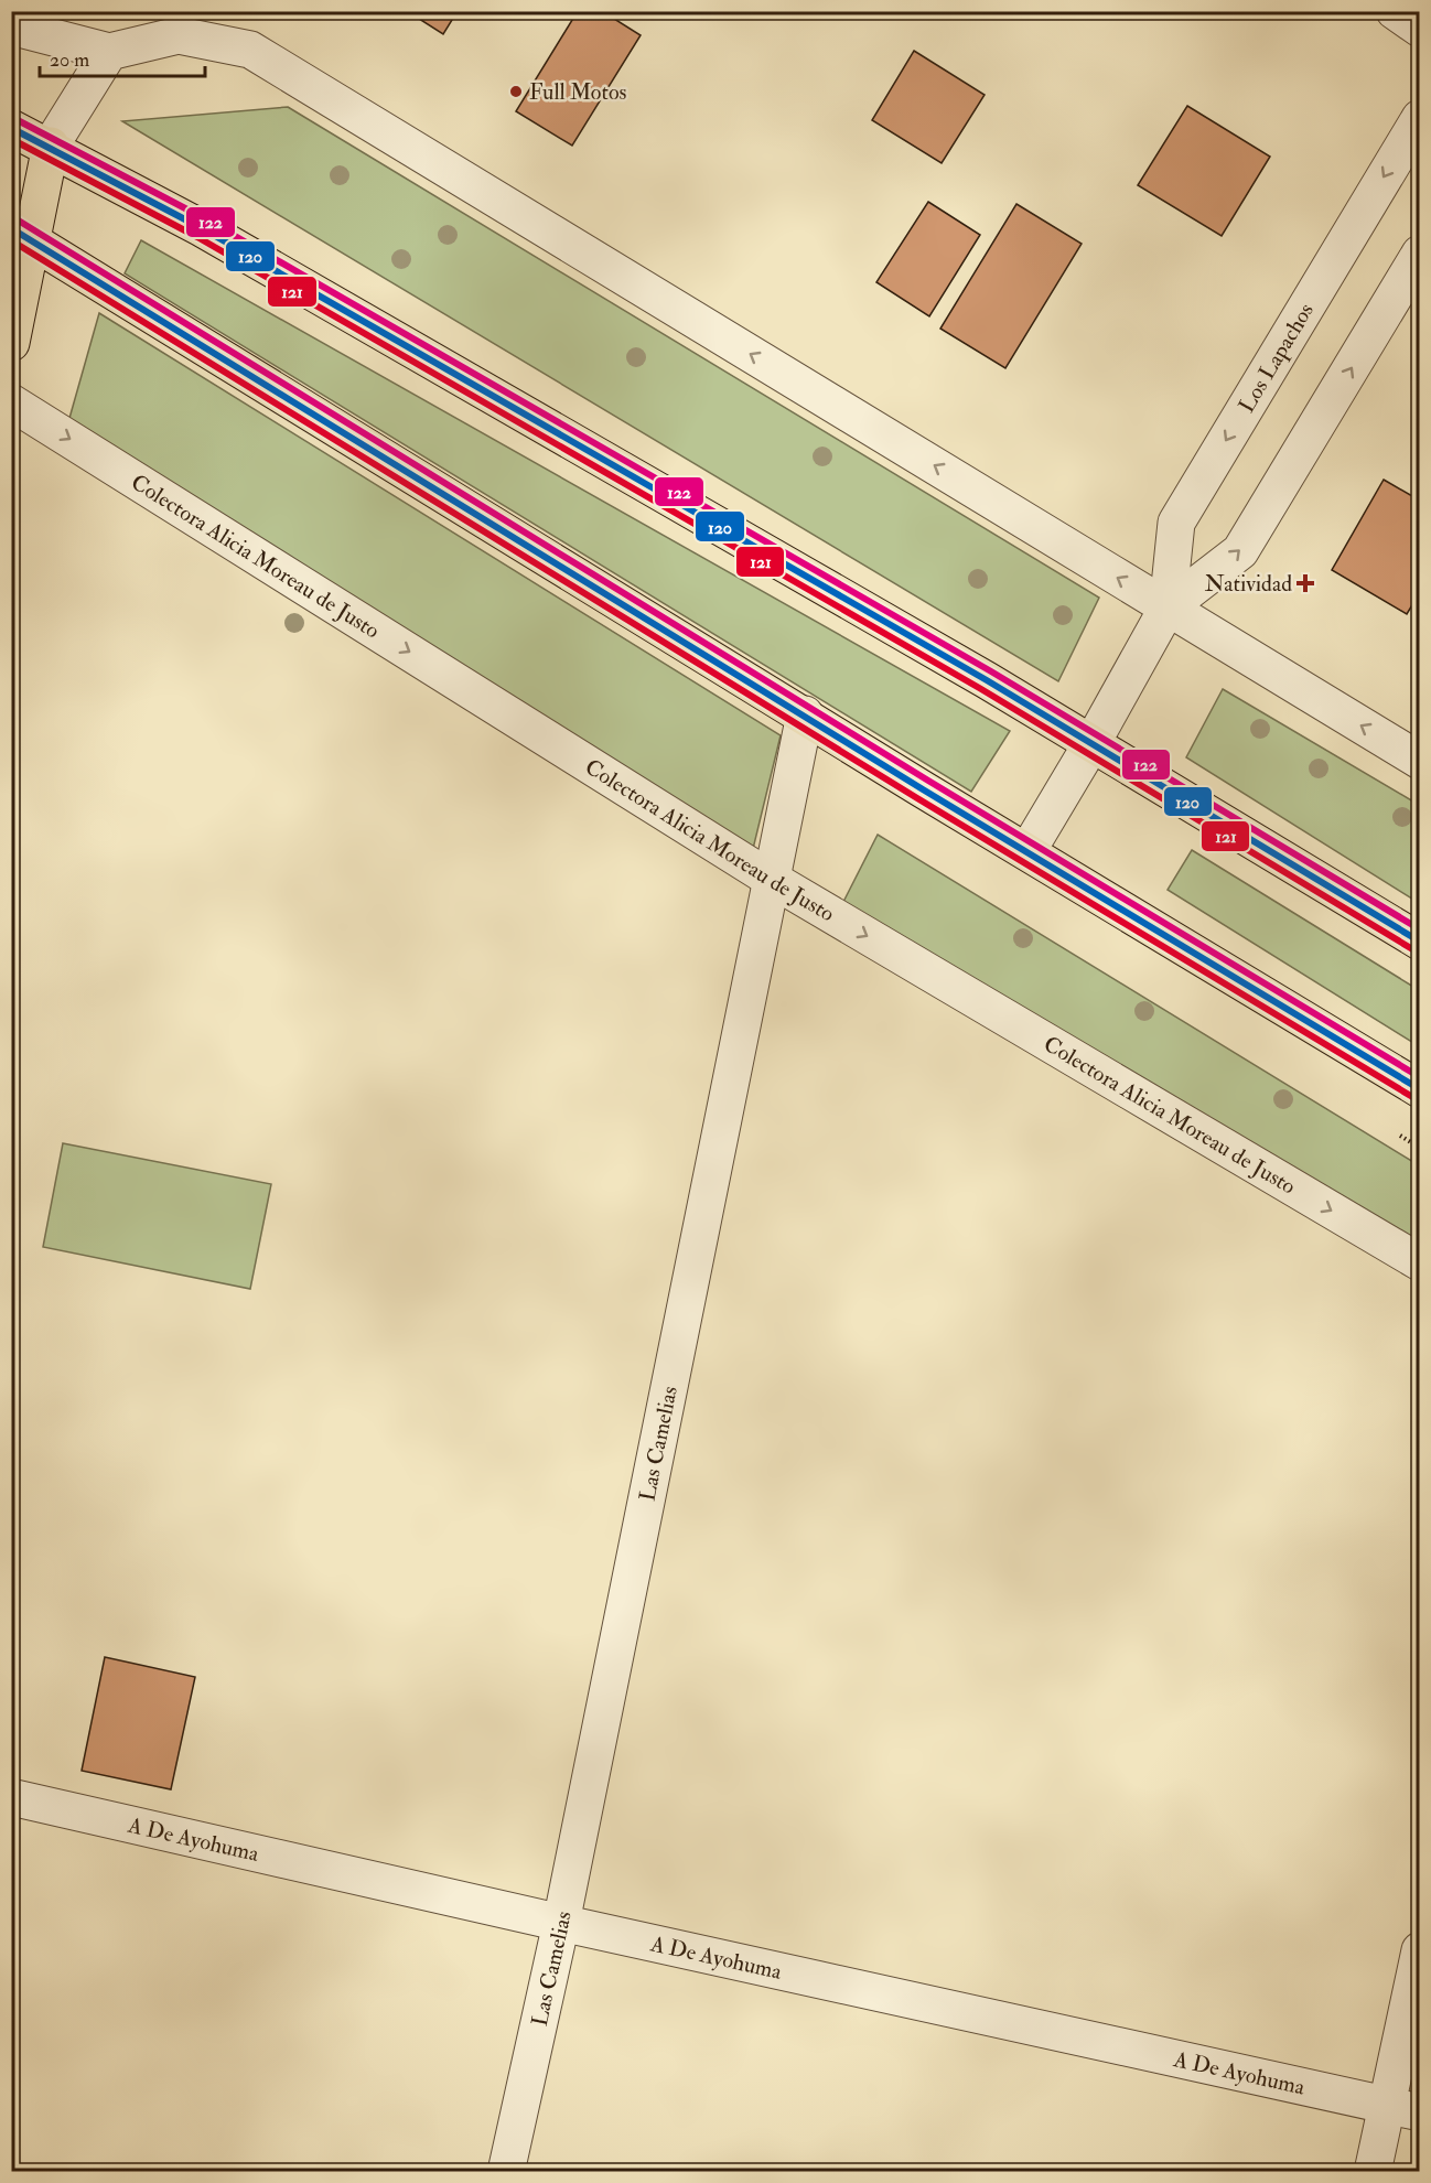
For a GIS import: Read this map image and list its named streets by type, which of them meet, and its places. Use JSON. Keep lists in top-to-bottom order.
{
  "streets": {
    "street": [
      "Los Lapachos",
      "Colectora Alicia Moreau de Justo",
      "Las Camelias",
      "A De Ayohuma"
    ]
  },
  "crossings": [
    ["Colectora Alicia Moreau de Justo", "Las Camelias"],
    ["Las Camelias", "A De Ayohuma"]
  ],
  "one_way": ["Colectora Alicia Moreau de Justo"],
  "places": {
    "other": ["Full Motos"],
    "health": ["Natividad"]
  },
  "lines": ["transit line 122", "transit line 120", "transit line 121"],
  "scale_bar": "20 m"
}
